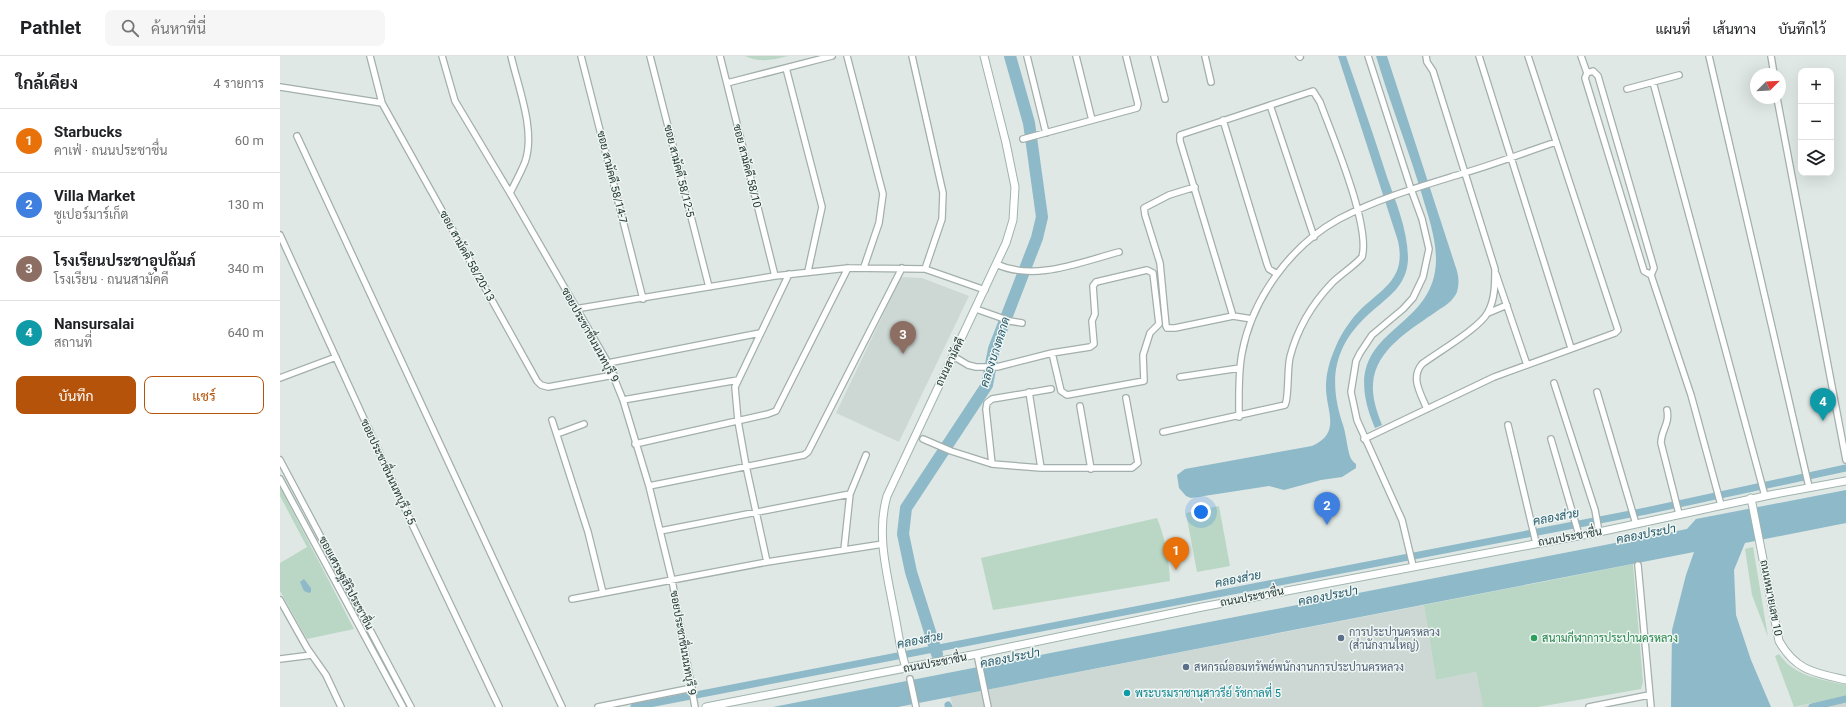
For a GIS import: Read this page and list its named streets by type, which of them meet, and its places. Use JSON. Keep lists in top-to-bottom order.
{
  "streets": {
    "main road": ["ถนนสามัคคี", "ถนนประชาชื่น", "ถนนหมายเลข 10"],
    "street": [
      "ซอย สามัคคี 58/10",
      "ซอย สามัคคี 58/12-5",
      "ซอย สามัคคี 58/14-7",
      "ซอย สามัคคี 58/20-13",
      "ซอยประชาชื่นนนทบุรี 9",
      "ซอยประชาชื่นนนทบุรี 8.5",
      "ซอยเศรษฐสิริประชาชื่น"
    ]
  },
  "crossings": [
    ["ซอย สามัคคี 58/20-13", "ซอยประชาชื่นนนทบุรี 9"],
    ["ถนนสามัคคี", "ถนนประชาชื่น"],
    ["ถนนประชาชื่น", "ถนนหมายเลข 10"]
  ],
  "water": ["คลองบางตลาด", "คลองส่วย", "คลองประปา"],
  "places": [
    "การประปานครหลวง (สำนักงานใหญ่)",
    "สนามกีฬาการประปานครหลวง",
    "สหกรณ์ออมทรัพย์พนักงานการประปานครหลวง",
    "พระบรมราชานุสาวรีย์ รัชกาลที่ 5"
  ],
  "north": "top right",
  "page": {
    "header": "Pathlet",
    "search": "ค้นหาที่นี่",
    "nav": ["แผนที่", "เส้นทาง", "บันทึกไว้"],
    "heading": ["ใกล้เคียง", "4 รายการ"],
    "map_buttons": ["+", "−"],
    "list": [
      {
        "mark": "1",
        "name": "Starbucks",
        "note": "คาเฟ่ · ถนนประชาชื่น",
        "value": "60 m"
      },
      {
        "mark": "2",
        "name": "Villa Market",
        "note": "ซูเปอร์มาร์เก็ต",
        "value": "130 m"
      },
      {
        "mark": "3",
        "name": "โรงเรียนประชาอุปถัมภ์",
        "note": "โรงเรียน · ถนนสามัคคี",
        "value": "340 m"
      },
      {
        "mark": "4",
        "name": "Nansursalai",
        "note": "สถานที่",
        "value": "640 m"
      }
    ],
    "pins": [
      "3",
      "4",
      "2",
      "1"
    ],
    "buttons": ["บันทึก", "แชร์"]
  }
}
